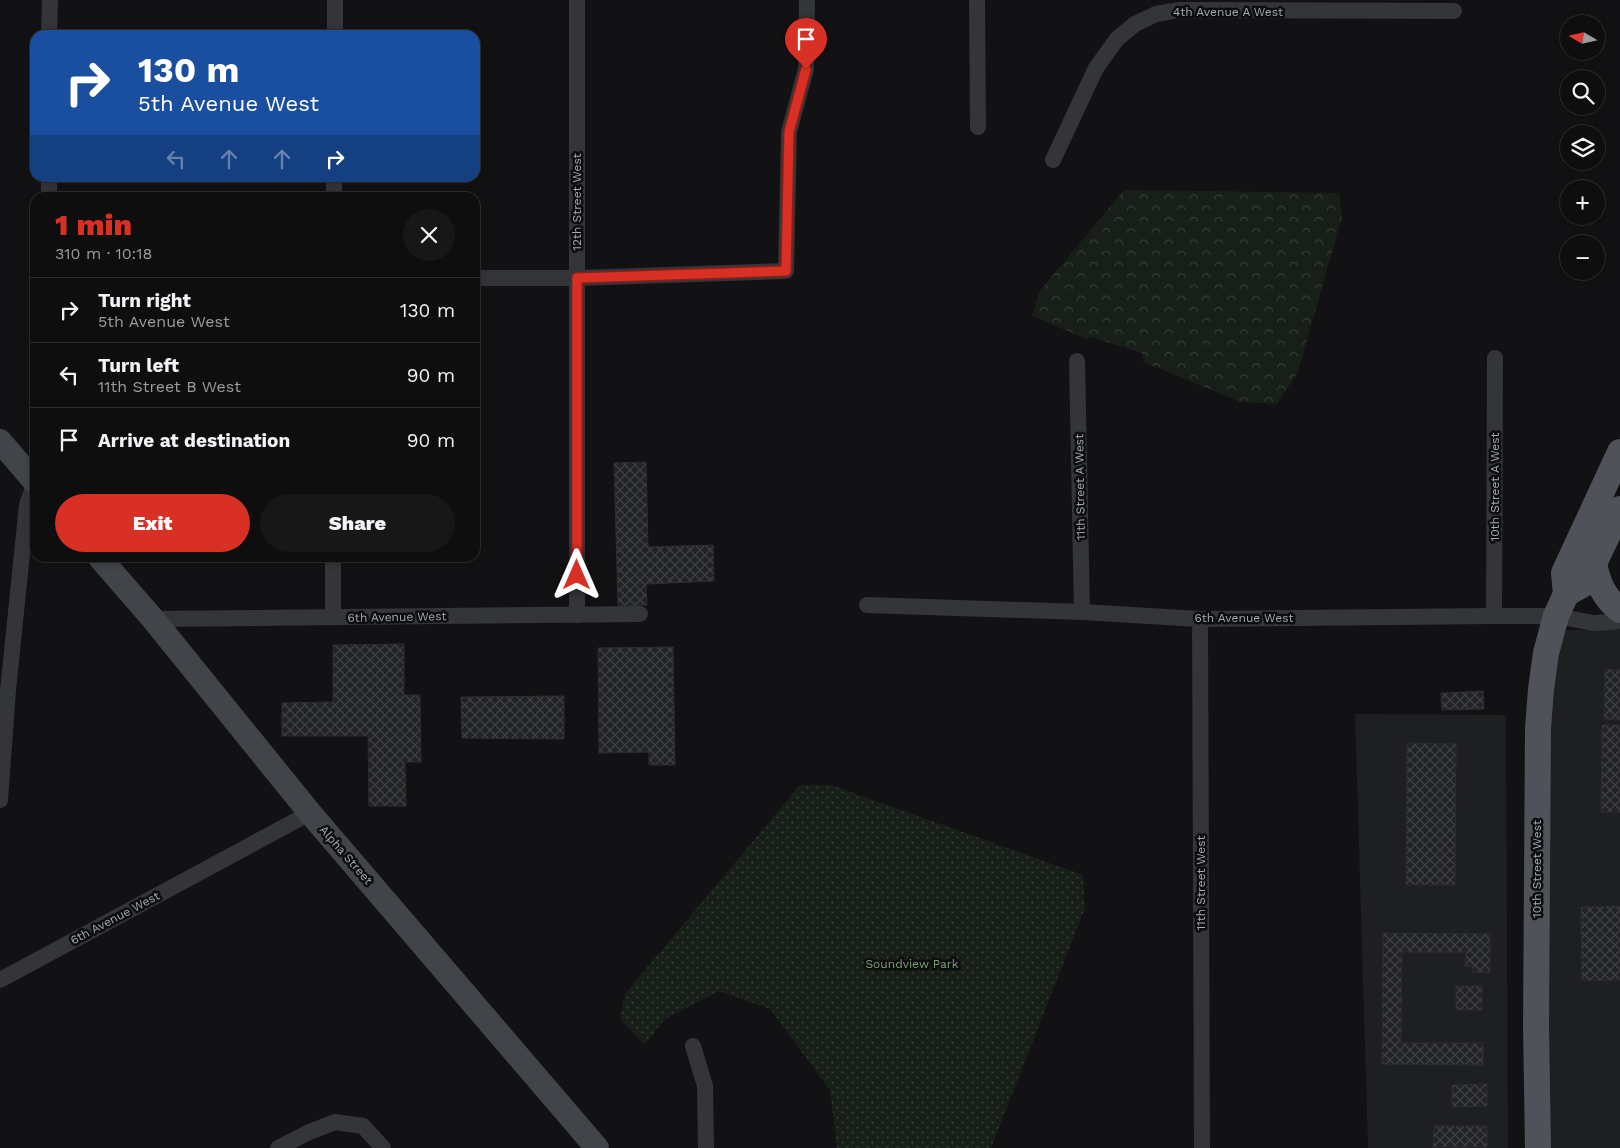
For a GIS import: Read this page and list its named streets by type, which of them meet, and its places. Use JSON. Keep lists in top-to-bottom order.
{
  "streets": {
    "main road": ["10th Street West"],
    "street": [
      "4th Avenue A West",
      "12th Street West",
      "11th Street A West",
      "10th Street A West",
      "6th Avenue West",
      "Alpha Street",
      "11th Street West"
    ]
  },
  "crossings": [
    ["12th Street West", "6th Avenue West"],
    ["11th Street A West", "6th Avenue West"],
    ["10th Street A West", "6th Avenue West"],
    ["6th Avenue West", "Alpha Street"],
    ["6th Avenue West", "10th Street West"],
    ["6th Avenue West", "11th Street West"]
  ],
  "parks": ["Soundview Park"],
  "north": "left",
  "page": {
    "map_buttons": ["+", "−"],
    "turn": ["130 m", "5th Avenue West"],
    "heading": ["1 min", "310 m · 10:18"],
    "list": [
      {
        "name": "Turn right",
        "note": "5th Avenue West",
        "value": "130 m"
      },
      {
        "name": "Turn left",
        "note": "11th Street B West",
        "value": "90 m"
      },
      {
        "name": "Arrive at destination",
        "value": "90 m"
      }
    ],
    "buttons": ["Exit", "Share"]
  }
}
